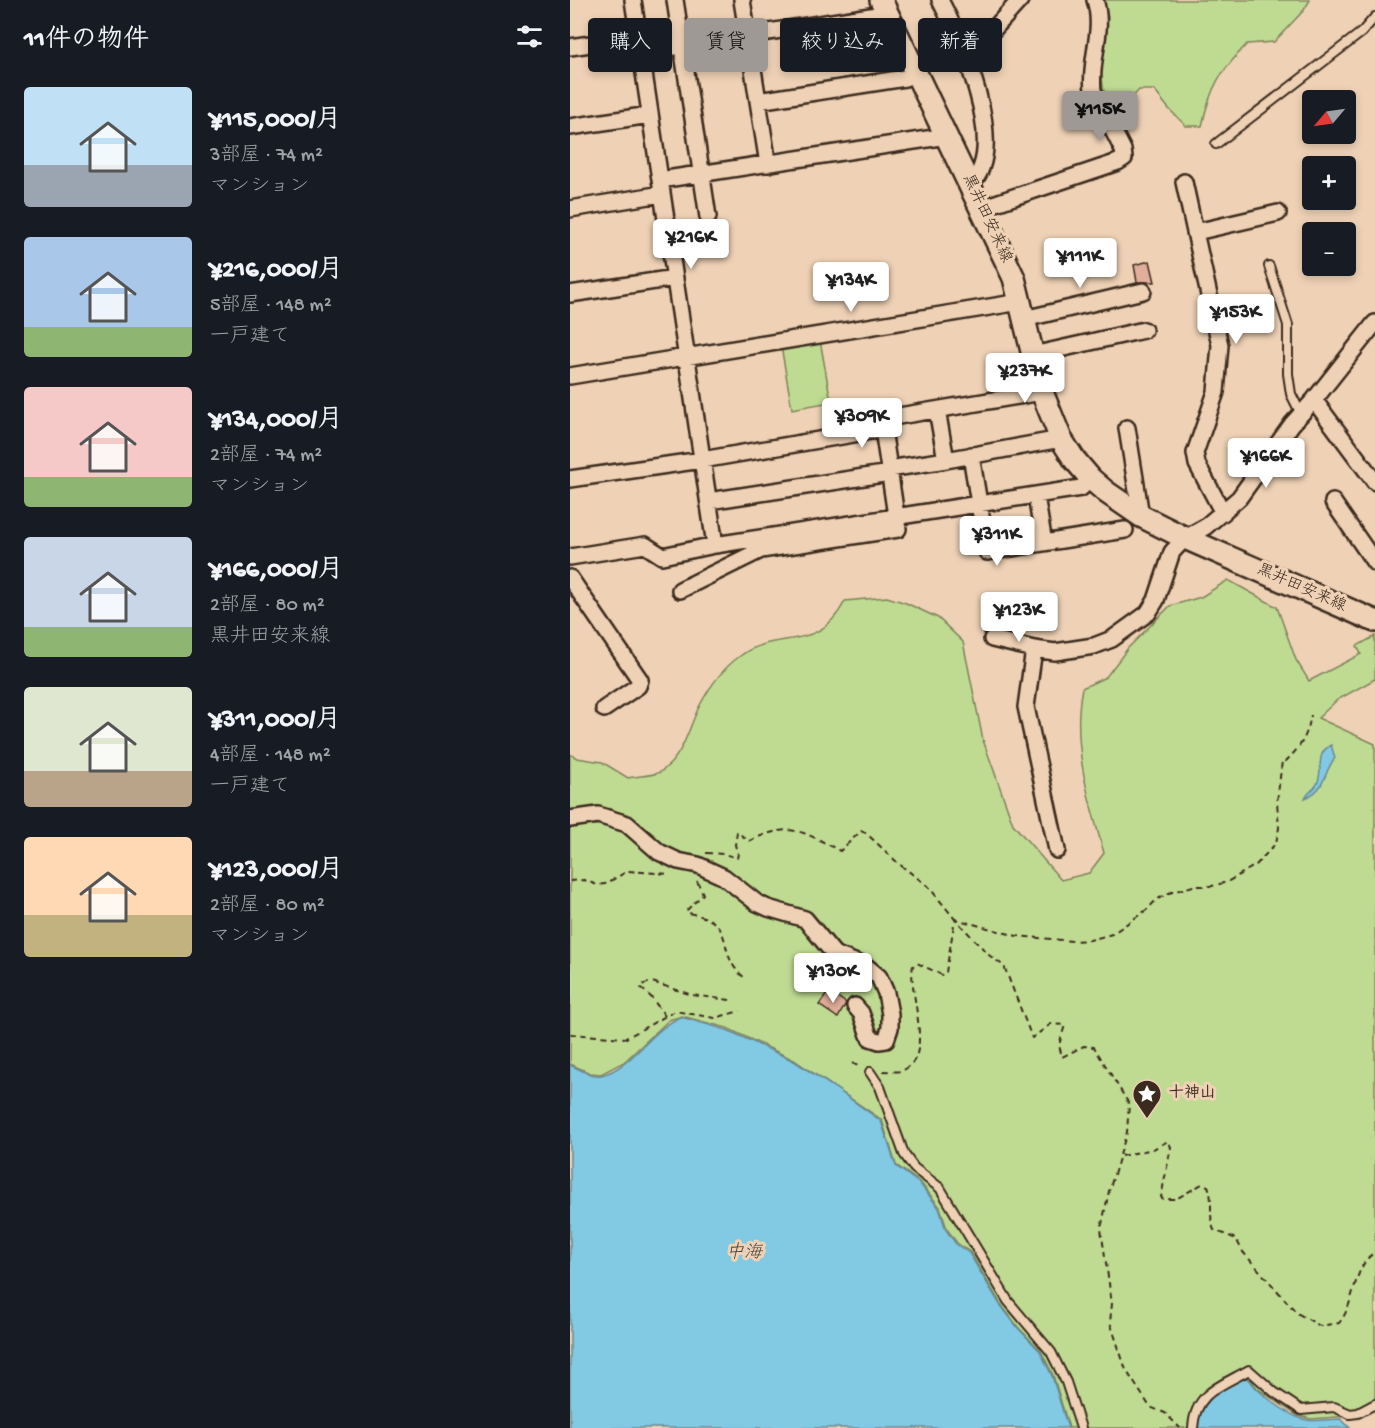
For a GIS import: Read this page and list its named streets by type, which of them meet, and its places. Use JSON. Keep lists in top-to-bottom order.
{
  "streets": {
    "main road": ["黒井田安来線"]
  },
  "water": ["中海"],
  "places": {
    "place": ["十神山"]
  },
  "north": "bottom left",
  "page": {
    "heading": "11件の物件",
    "chip": [
      "購入",
      "賃貸",
      "絞り込み",
      "新着"
    ],
    "list": [
      {
        "name": "¥115,000/月",
        "note": "3部屋 · 74 m² · マンション"
      },
      {
        "name": "¥216,000/月",
        "note": "5部屋 · 148 m² · 一戸建て"
      },
      {
        "name": "¥134,000/月",
        "note": "2部屋 · 74 m² · マンション"
      },
      {
        "name": "¥166,000/月",
        "note": "2部屋 · 80 m² · 黒井田安来線"
      },
      {
        "name": "¥311,000/月",
        "note": "4部屋 · 148 m² · 一戸建て"
      },
      {
        "name": "¥123,000/月",
        "note": "2部屋 · 80 m² · マンション"
      }
    ],
    "map_buttons": ["+", "−"],
    "price": [
      "¥115K",
      "¥216K",
      "¥111K",
      "¥134K",
      "¥153K",
      "¥237K",
      "¥309K",
      "¥166K",
      "¥311K",
      "¥123K",
      "¥130K"
    ]
  }
}
